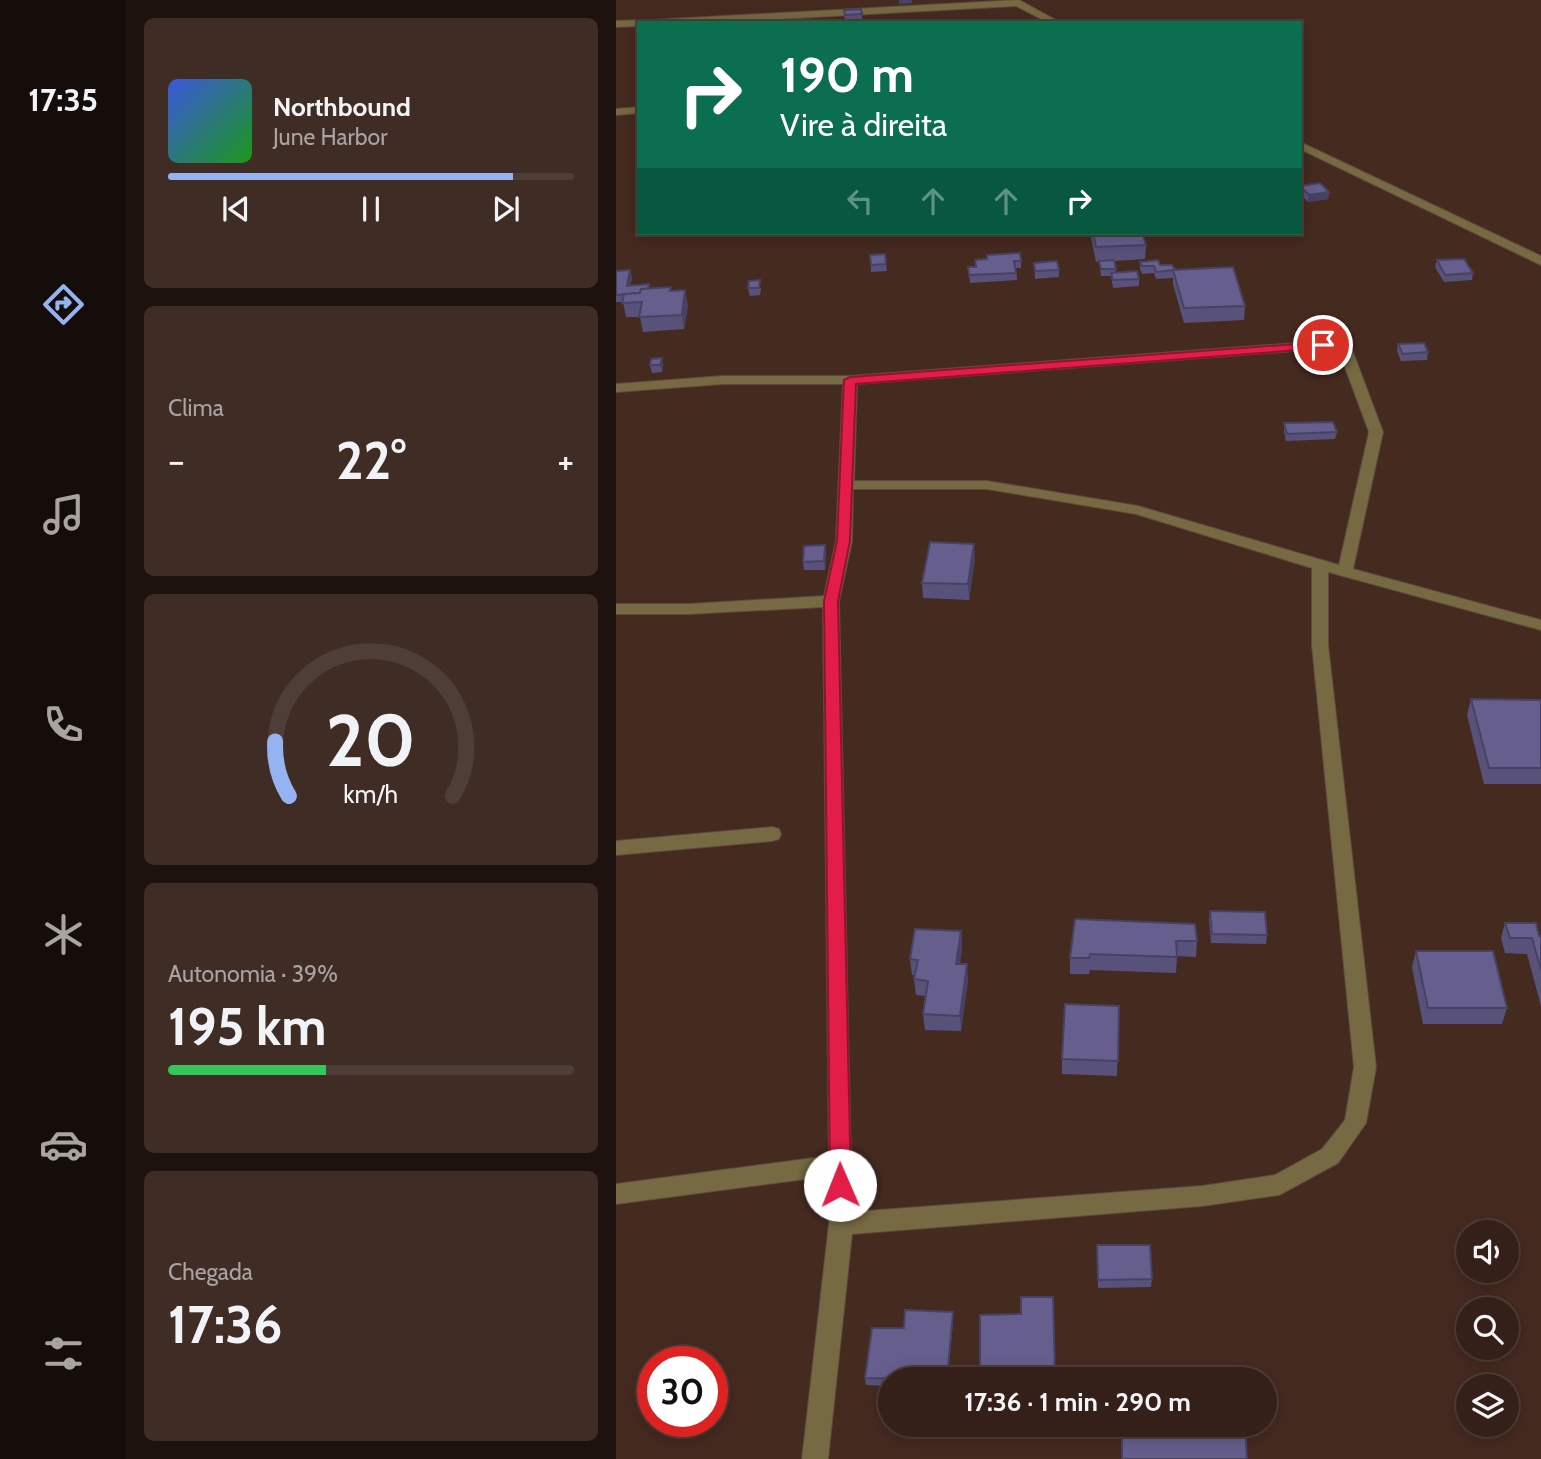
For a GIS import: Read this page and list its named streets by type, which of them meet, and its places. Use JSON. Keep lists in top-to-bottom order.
{
  "page": {
    "tabs": "17:35",
    "turn": ["190 m", "Vire à direita"],
    "song": ["Northbound", "June Harbor"],
    "tile": [
      "Clima",
      ["Autonomia · 39%", "195 km"],
      ["Chegada", "17:36"]
    ],
    "heat": ["−", "22°", "+"],
    "limit": "30",
    "trip": "17:36 · 1 min · 290 m",
    "gauge": ["20", "km/h"]
  }
}
